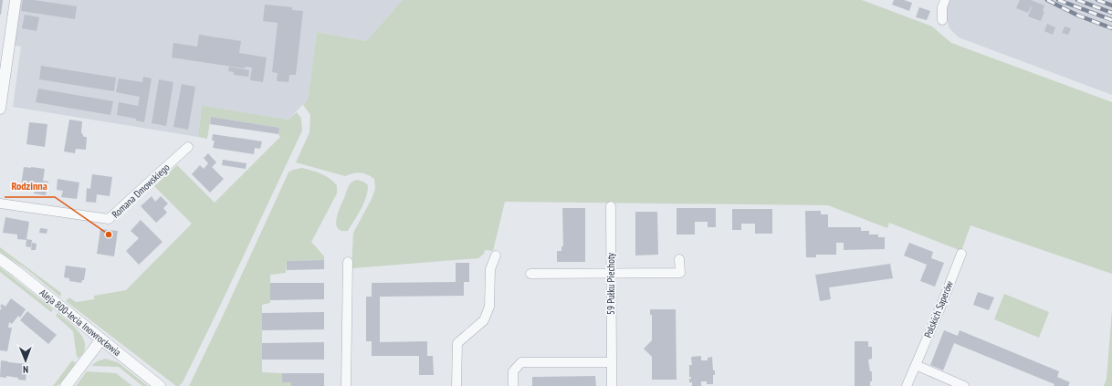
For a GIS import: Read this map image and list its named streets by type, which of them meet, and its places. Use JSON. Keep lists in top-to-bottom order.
{
  "streets": {
    "street": [
      "Romana Dmowskiego",
      "59 Pułku Piechoty",
      "Polskich Saperów",
      "Aleja 800-lecia Inowrocławia"
    ]
  },
  "places": ["Rodzinna"],
  "north": "bottom"
}
